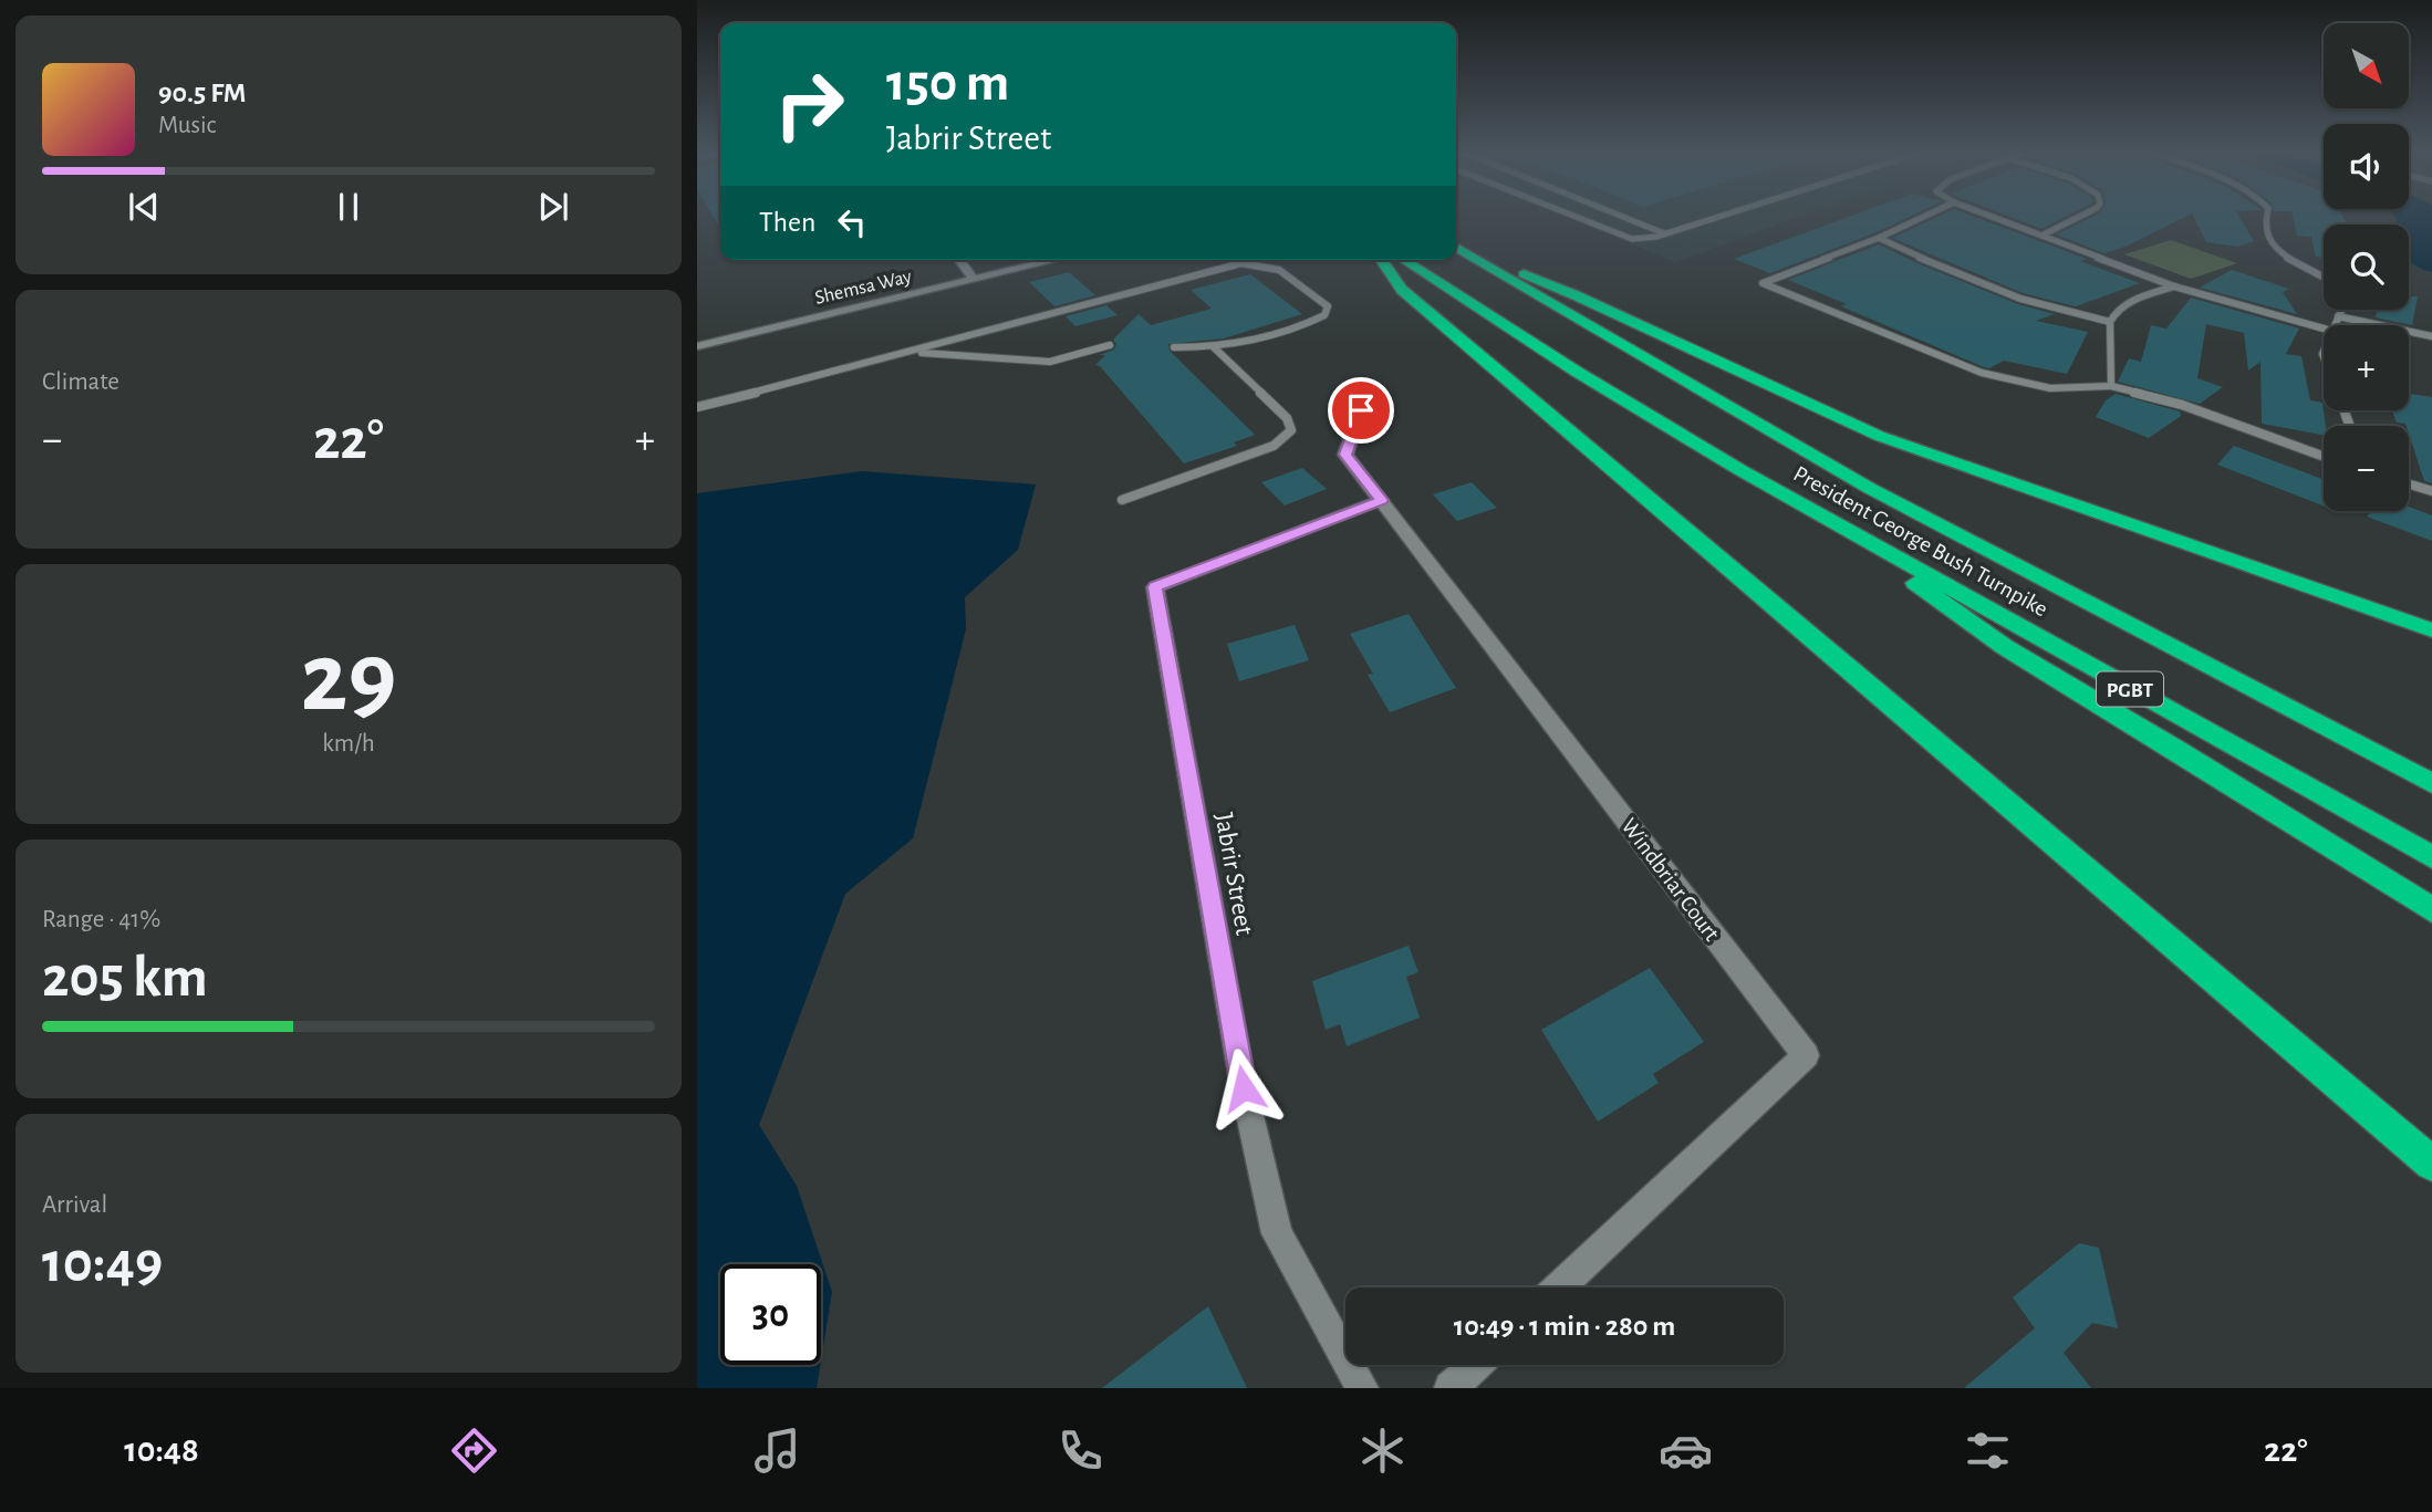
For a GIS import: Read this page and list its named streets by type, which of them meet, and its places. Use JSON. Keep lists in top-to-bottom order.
{
  "streets": {
    "highway": ["President George Bush Turnpike", "PGBT"],
    "street": ["Shemsa Way", "Jabrir Street", "Windbriar Court"]
  },
  "crossings": [
    ["Jabrir Street", "Windbriar Court"]
  ],
  "north": "bottom right",
  "page": {
    "map_buttons": ["+", "−"],
    "turn": ["150 m", "Jabrir Street"],
    "song": ["90.5 FM", "Music"],
    "then": "Then",
    "tile": [
      "Climate",
      ["29", "km/h"],
      ["Range · 41%", "205 km"],
      ["Arrival", "10:49"]
    ],
    "heat": ["−", "22°", "+"],
    "limit": "30",
    "trip": "10:49 · 1 min · 280 m",
    "tabs": ["10:48", "22°"]
  }
}
